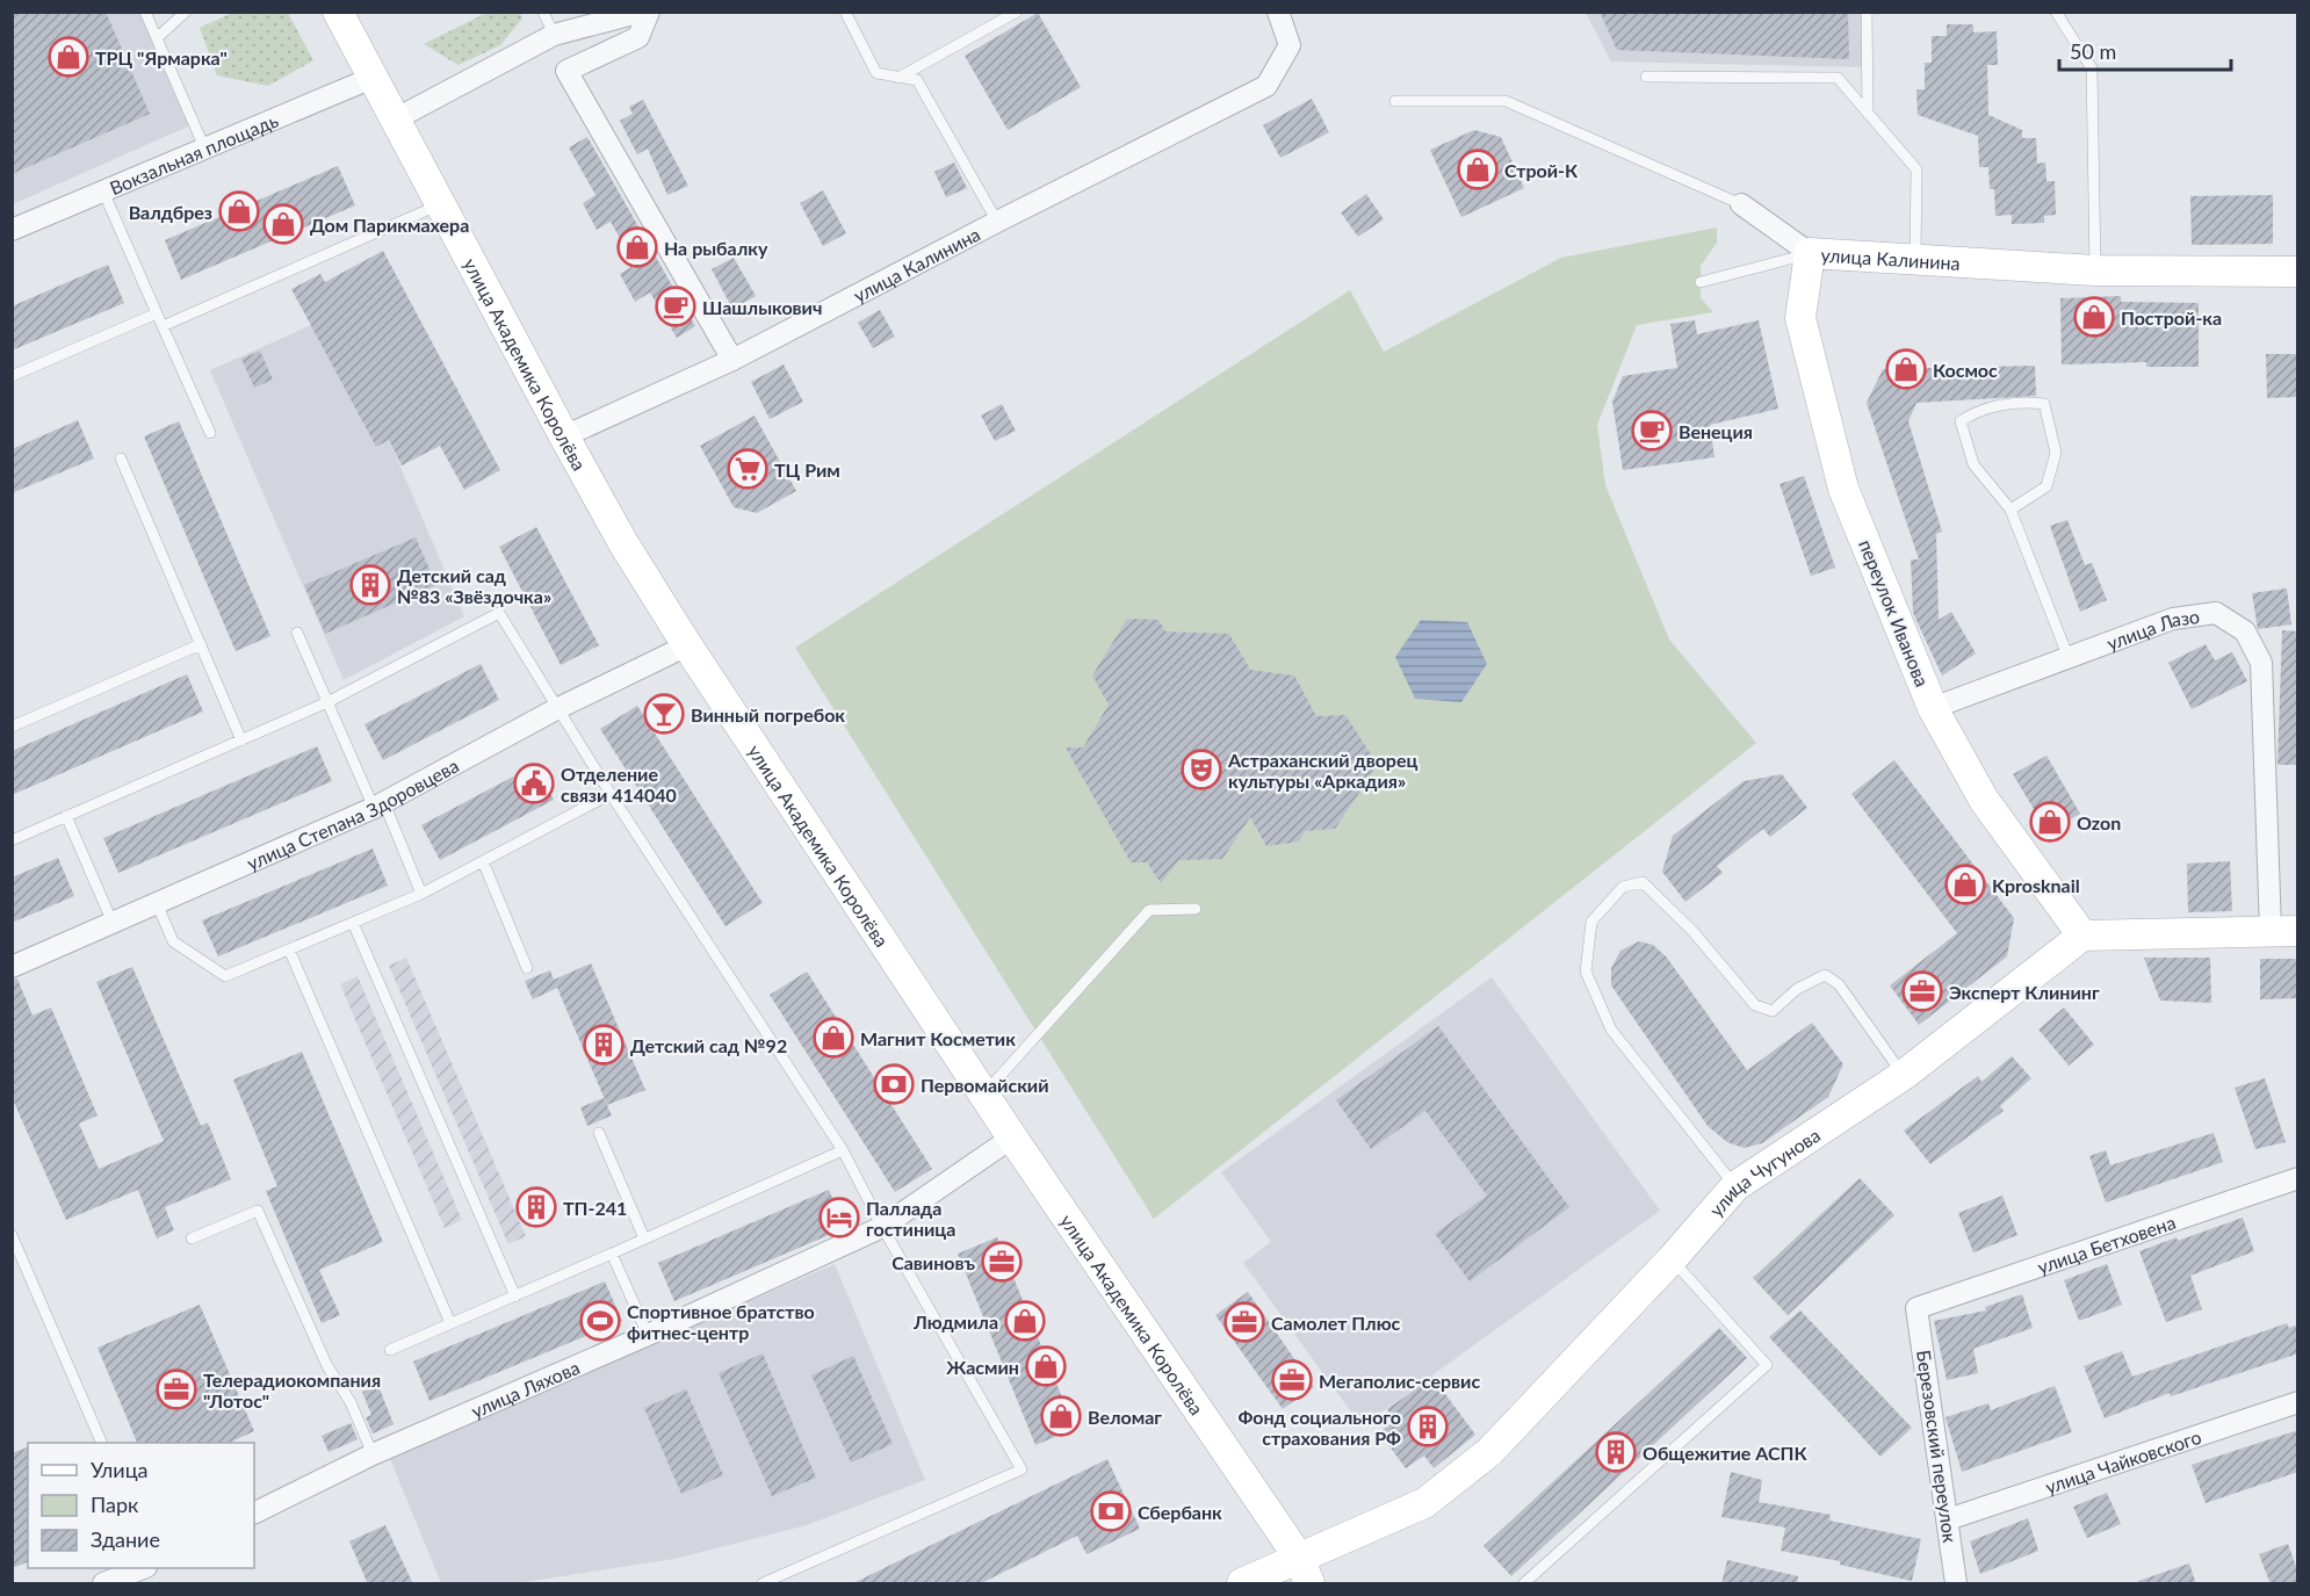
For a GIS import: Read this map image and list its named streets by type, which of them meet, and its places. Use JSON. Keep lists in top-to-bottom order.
{
  "streets": {
    "street": [
      "Вокзальная площадь",
      "улица Калинина",
      "улица Академика Королёва",
      "переулок Иванова",
      "улица Лазо",
      "улица Степана Здоровцева",
      "улица Чугунова",
      "улица Бетховена",
      "улица Ляхова",
      "Березовский переулок",
      "улица Чайковского"
    ]
  },
  "crossings": [
    ["Вокзальная площадь", "улица Академика Королёва"],
    ["улица Калинина", "улица Академика Королёва"],
    ["улица Калинина", "переулок Иванова"],
    ["улица Академика Королёва", "улица Степана Здоровцева"],
    ["улица Академика Королёва", "улица Чугунова"],
    ["улица Академика Королёва", "улица Ляхова"],
    ["переулок Иванова", "улица Лазо"],
    ["переулок Иванова", "улица Чугунова"],
    ["улица Бетховена", "Березовский переулок"],
    ["Березовский переулок", "улица Чайковского"]
  ],
  "places": {
    "shop": [
      "ТРЦ \"Ярмарка\"",
      "Строй-К",
      "Валдбрез",
      "Дом Парикмахера",
      "На рыбалку",
      "Построй-ка",
      "Космос",
      "Ozon",
      "Kprosknail",
      "Магнит Косметик",
      "Людмила",
      "Жасмин",
      "Веломаг"
    ],
    "cafe": ["Шашлыкович", "Венеция"],
    "supermarket": ["ТЦ Рим"],
    "building": [
      "Детский сад №83 «Звёздочка»",
      "Детский сад №92",
      "ТП-241",
      "Фонд социального страхования РФ",
      "Общежитие АСПК"
    ],
    "bar": ["Винный погребок"],
    "theatre": ["Астраханский дворец культуры «Аркадия»"],
    "public building": ["Отделение связи 414040"],
    "office": [
      "Эксперт Клининг",
      "Савиновъ",
      "Самолет Плюс",
      "Мегаполис-сервис",
      "Телерадиокомпания \"Лотос\""
    ],
    "bank": ["Первомайский", "Сбербанк"],
    "hotel": ["Паллада гостиница"],
    "sports": ["Спортивное братство фитнес-центр"]
  },
  "legend": ["Улица", "Парк", "Здание"],
  "scale_bar": "50 m"
}
